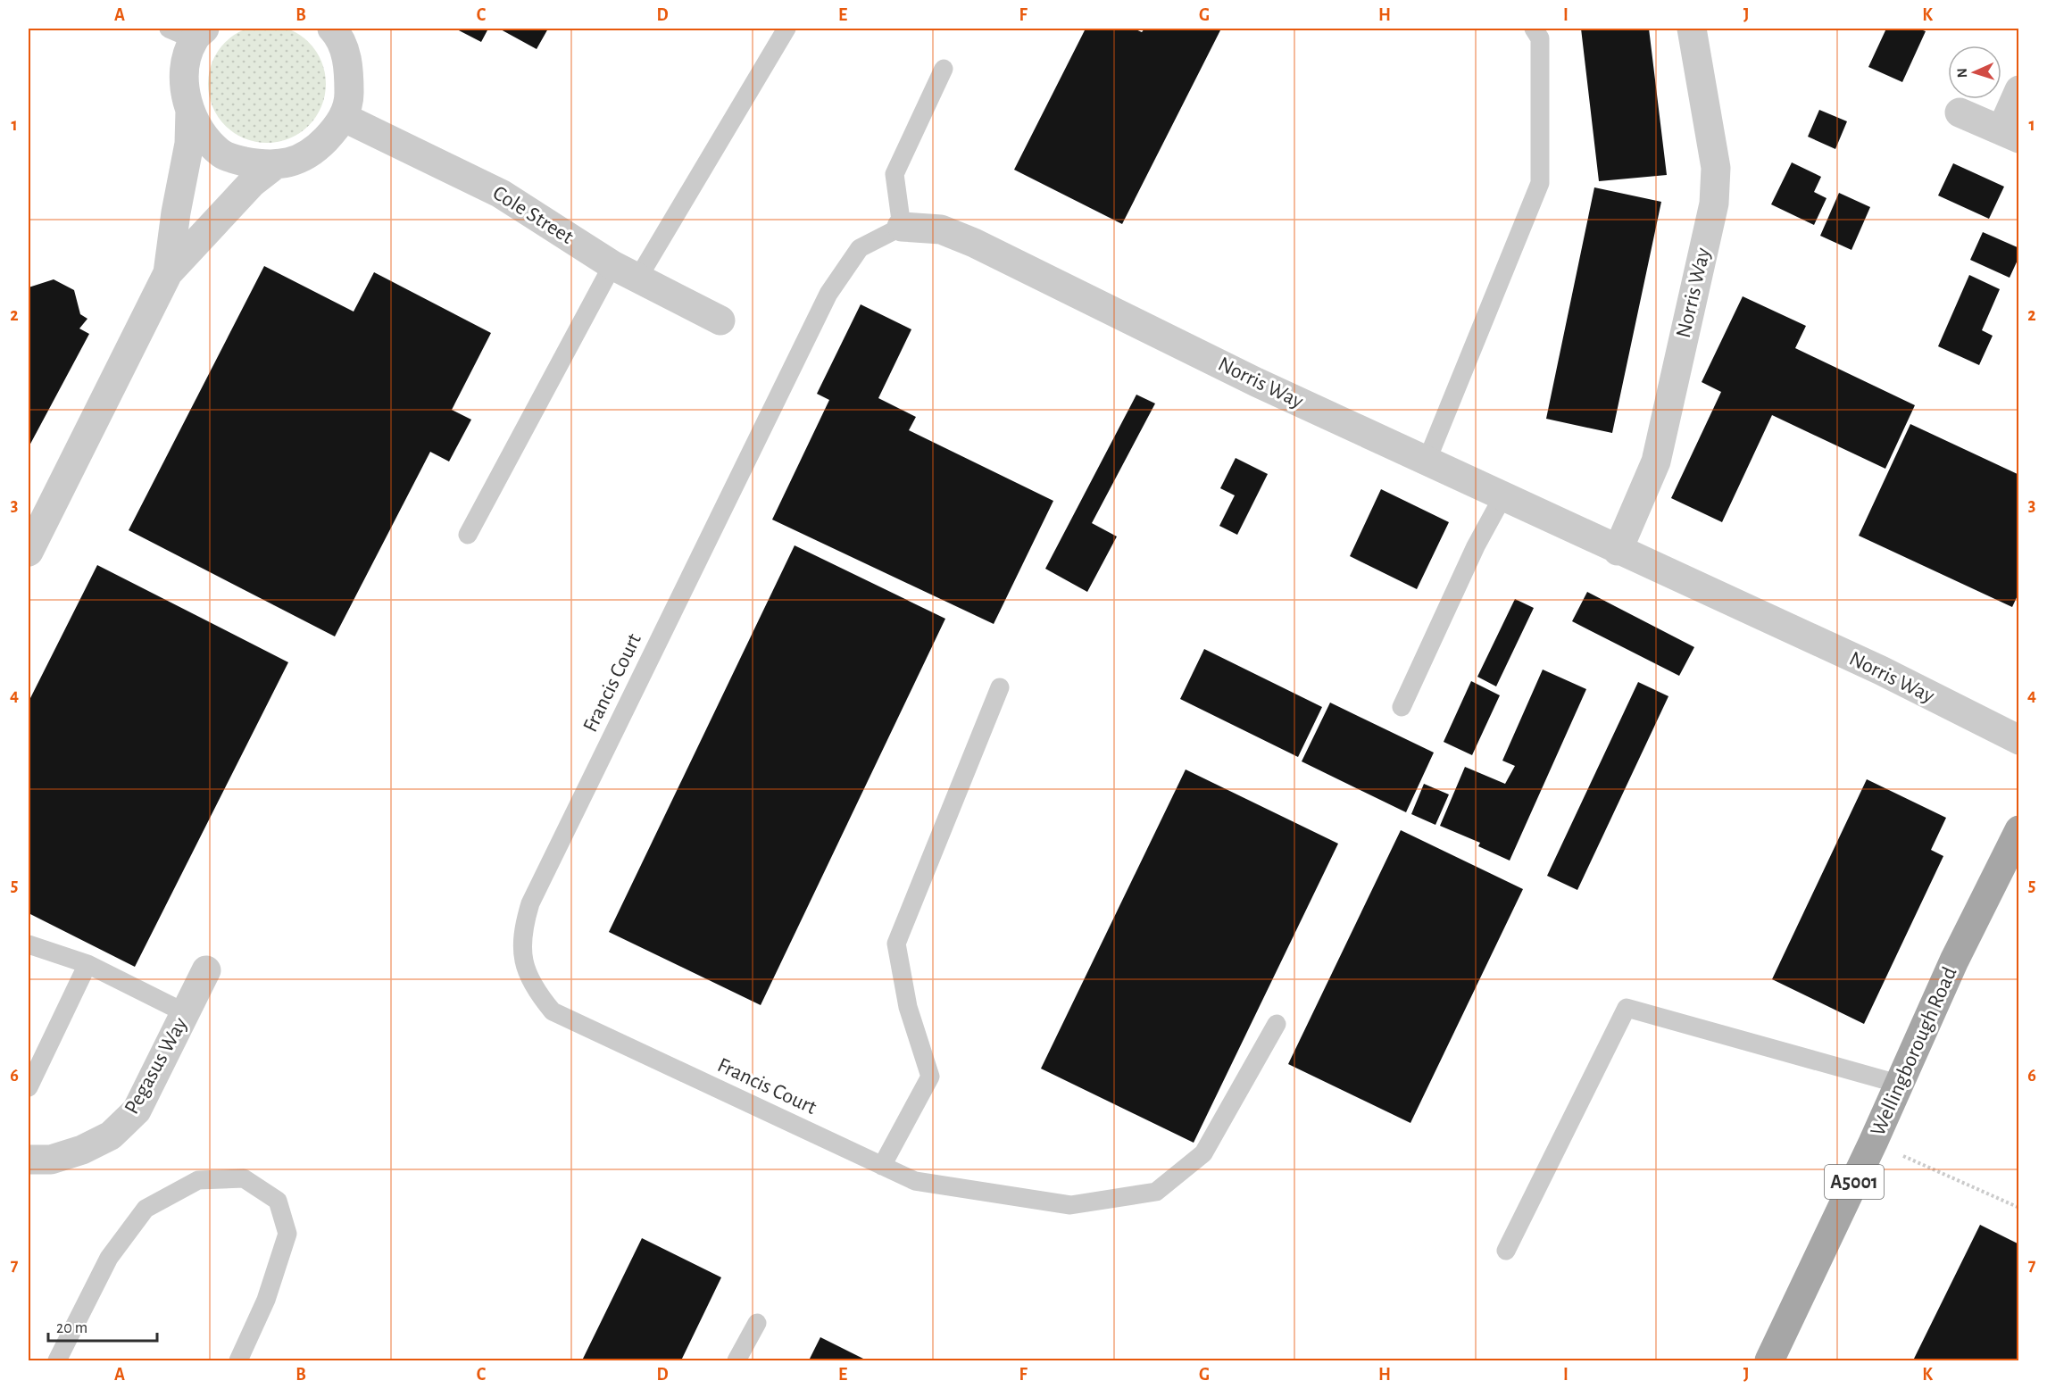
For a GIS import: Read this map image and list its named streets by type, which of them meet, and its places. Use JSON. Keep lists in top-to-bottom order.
{
  "streets": {
    "main road": ["Wellingborough Road", "A5001"],
    "street": ["Cole Street", "Norris Way", "Pegasus Way"],
    "lane": ["Francis Court"]
  },
  "crossings": [
    ["Norris Way", "Francis Court"]
  ],
  "scale_bar": "20 m",
  "north": "left",
  "grid": {
    "columns": [
      "A",
      "B",
      "C",
      "D",
      "E",
      "F",
      "G",
      "H",
      "I",
      "J",
      "K"
    ],
    "rows": [
      "1",
      "2",
      "3",
      "4",
      "5",
      "6",
      "7"
    ]
  }
}
